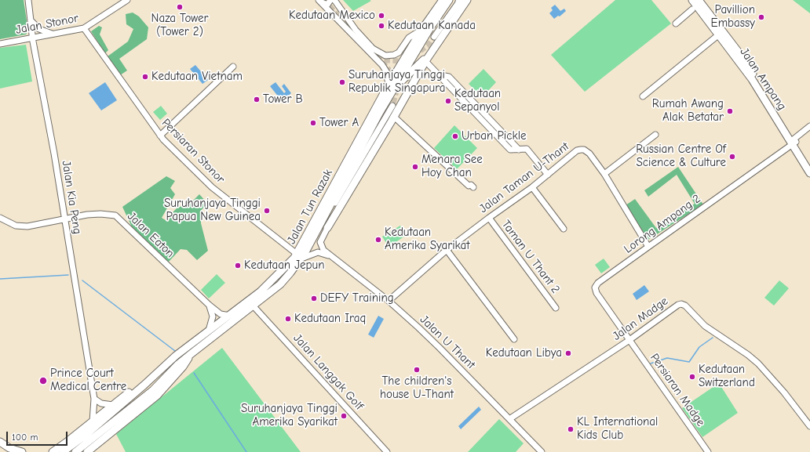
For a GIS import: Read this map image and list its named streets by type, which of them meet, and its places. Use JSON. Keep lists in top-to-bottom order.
{
  "streets": {
    "main road": ["Jalan Ampang", "Jalan Tun Razak"],
    "street": [
      "Jalan Stonor",
      "Persiaran Stonor",
      "Jalan Taman U-Thant",
      "Jalan Kia Peng",
      "Lorong Ampang 2",
      "Jalan Eaton",
      "Taman U Thant 2",
      "Jalan Madge",
      "Jalan U Thant",
      "Jalan Langgak Golf",
      "Persiaran Madge"
    ]
  },
  "crossings": [
    ["Jalan Stonor", "Persiaran Stonor"],
    ["Jalan Stonor", "Jalan Kia Peng"],
    ["Jalan Ampang", "Lorong Ampang 2"],
    ["Persiaran Stonor", "Jalan Tun Razak"],
    ["Persiaran Stonor", "Jalan U Thant"],
    ["Jalan Taman U-Thant", "Lorong Ampang 2"],
    ["Jalan Taman U-Thant", "Taman U Thant 2"],
    ["Jalan Taman U-Thant", "Jalan U Thant"],
    ["Jalan Kia Peng", "Jalan Eaton"],
    ["Jalan Tun Razak", "Jalan Eaton"],
    ["Jalan Tun Razak", "Jalan U Thant"],
    ["Jalan Tun Razak", "Jalan Langgak Golf"],
    ["Lorong Ampang 2", "Jalan Madge"],
    ["Lorong Ampang 2", "Persiaran Madge"],
    ["Jalan Madge", "Jalan U Thant"],
    ["Jalan Madge", "Persiaran Madge"]
  ],
  "places": [
    "Naza Tower (Tower 2)",
    "Kedutaan Mexico",
    "Pavillion Embassy",
    "Kedutaan Kanada",
    "Kedutaan Vietnam",
    "Suruhanjaya Tinggi Republik Singapura",
    "Tower B",
    "Kedutaan Sepanyol",
    "Rumah Awang Alak Betatar",
    "Tower A",
    "Urban Pickle",
    "Russian Centre Of Science & Culture",
    "Menara See Hoy Chan",
    "Suruhanjaya Tinggi Papua New Guinea",
    "Kedutaan Amerika Syarikat",
    "Kedutaan Jepun",
    "DEFY Training",
    "Kedutaan Iraq",
    "Kedutaan Libya",
    "The children's house U-Thant",
    "Kedutaan Switzerland",
    "Prince Court Medical Centre",
    "Suruhanjaya Tinggi Amerika Syarikat",
    "KL International Kids Club"
  ],
  "scale_bar": "100 m"
}
